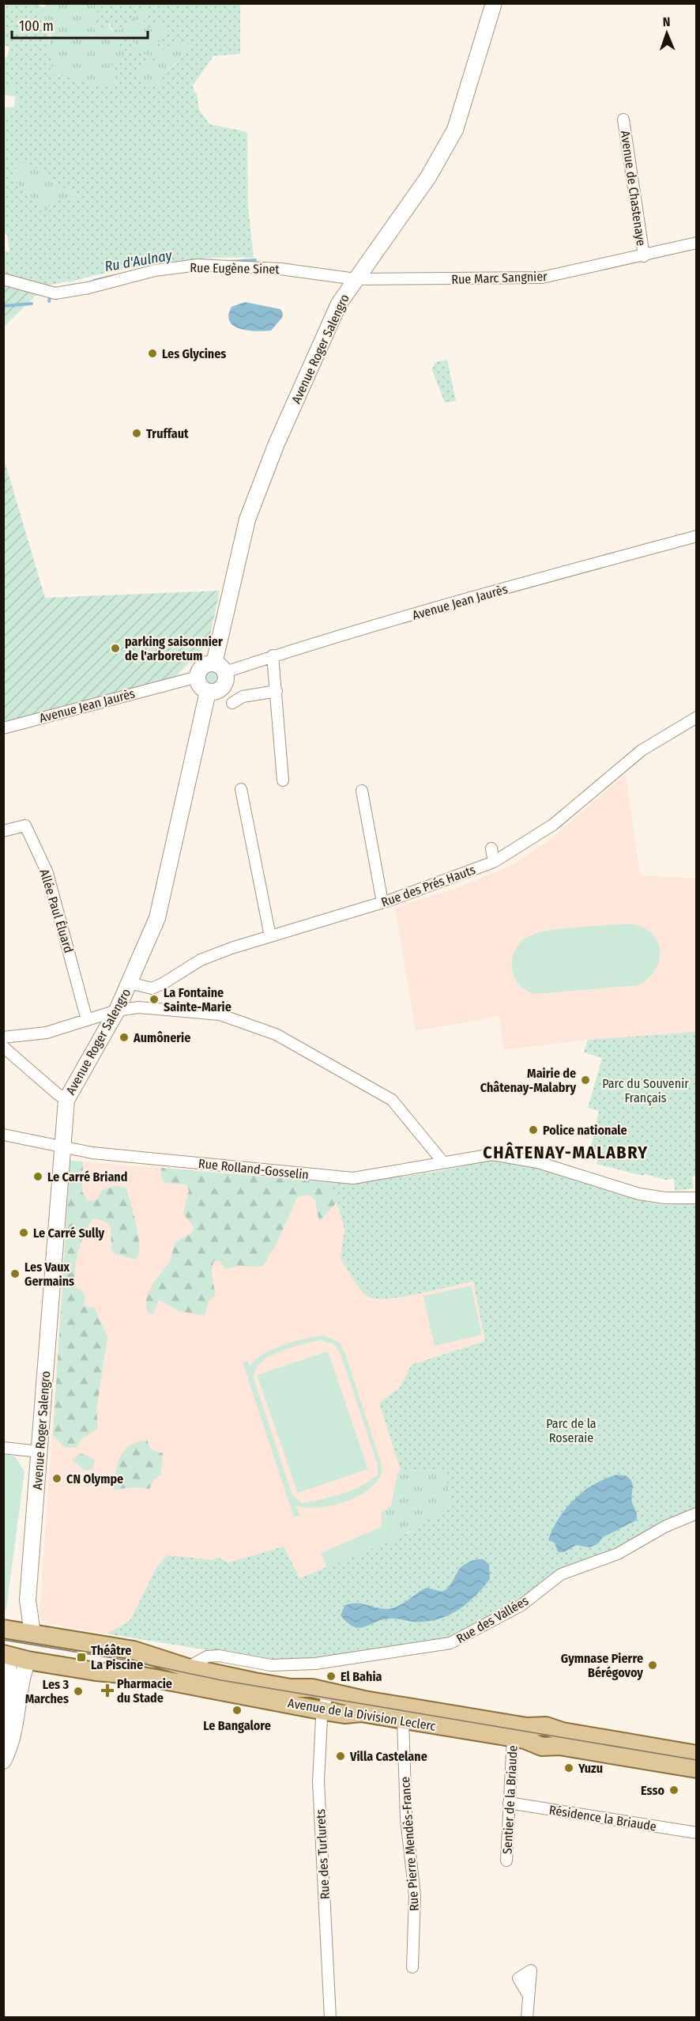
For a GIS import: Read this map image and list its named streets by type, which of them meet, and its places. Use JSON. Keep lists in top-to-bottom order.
{
  "streets": {
    "main road": ["Avenue Roger Salengro", "Avenue de la Division Leclerc"],
    "street": [
      "Avenue de Chastenaye",
      "Rue Eugène Sinet",
      "Rue Marc Sangnier",
      "Avenue Jean Jaurès",
      "Rue des Prés Hauts",
      "Allée Paul Éluard",
      "Rue Rolland-Gosselin",
      "Rue des Vallées",
      "Sentier de la Briaude",
      "Résidence la Briaude",
      "Rue Pierre Mendès-France",
      "Rue des Turlurets"
    ]
  },
  "crossings": [
    ["Avenue de Chastenaye", "Rue Marc Sangnier"],
    ["Rue Eugène Sinet", "Rue Marc Sangnier"],
    ["Rue Eugène Sinet", "Avenue Roger Salengro"],
    ["Rue Marc Sangnier", "Avenue Roger Salengro"],
    ["Avenue Roger Salengro", "Avenue Jean Jaurès"],
    ["Avenue Roger Salengro", "Rue des Prés Hauts"],
    ["Avenue Roger Salengro", "Rue Rolland-Gosselin"],
    ["Avenue Roger Salengro", "Avenue de la Division Leclerc"],
    ["Rue des Vallées", "Avenue de la Division Leclerc"],
    ["Avenue de la Division Leclerc", "Sentier de la Briaude"],
    ["Avenue de la Division Leclerc", "Rue Pierre Mendès-France"],
    ["Avenue de la Division Leclerc", "Rue des Turlurets"],
    ["Sentier de la Briaude", "Résidence la Briaude"]
  ],
  "districts": ["CHÂTENAY-MALABRY"],
  "water": ["Ru d'Aulnay"],
  "parks": ["Parc du Souvenir Français", "Parc de la Roseraie"],
  "places": {
    "other": [
      "Les Glycines",
      "Truffaut",
      "parking saisonnier de l'arboretum",
      "La Fontaine Sainte-Marie",
      "Aumônerie",
      "Mairie de Châtenay-Malabry",
      "Police nationale",
      "Le Carré Briand",
      "Le Carré Sully",
      "Les Vaux Germains",
      "CN Olympe",
      "Gymnase Pierre Bérégovoy",
      "El Bahia",
      "Les 3 Marches",
      "Le Bangalore",
      "Villa Castelane",
      "Yuzu",
      "Esso"
    ],
    "transit": ["Théâtre La Piscine"],
    "health": ["Pharmacie du Stade"]
  },
  "scale_bar": "100 m",
  "north": "top"
}
